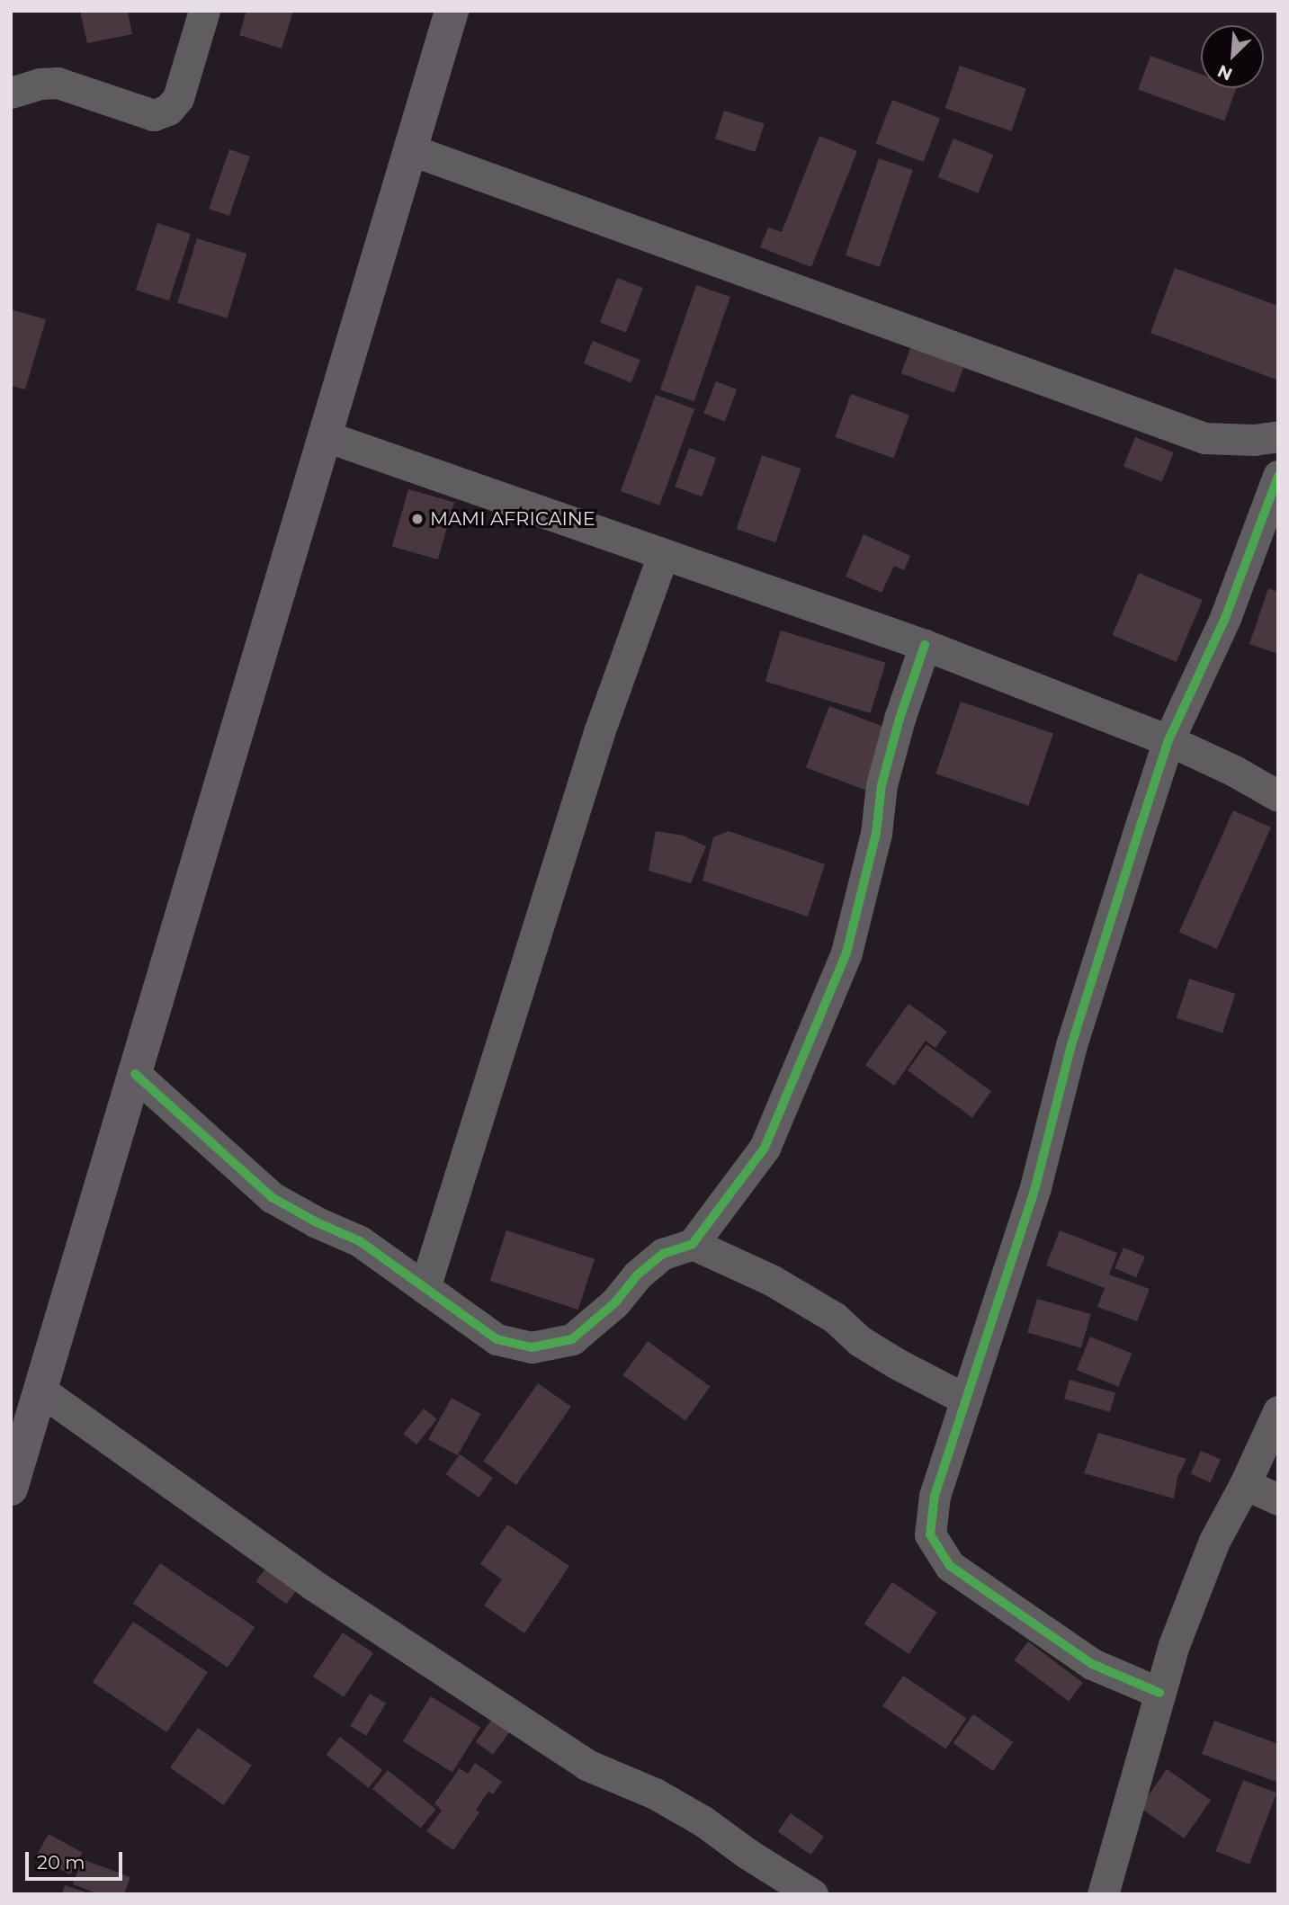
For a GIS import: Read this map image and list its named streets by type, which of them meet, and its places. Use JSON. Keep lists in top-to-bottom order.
{
  "places": ["MAMI AFRICAINE"],
  "scale_bar": "20 m",
  "north": "bottom left"
}
